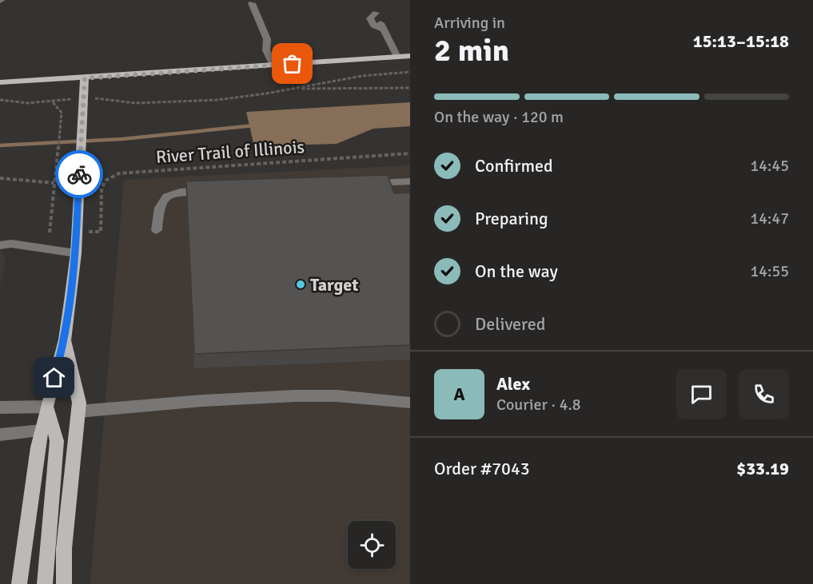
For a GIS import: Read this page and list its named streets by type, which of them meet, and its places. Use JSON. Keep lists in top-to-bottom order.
{
  "streets": {
    "path": ["River Trail of Illinois"]
  },
  "places": ["Target"],
  "page": {
    "heading": ["2 min", "Arriving in", "15:13–15:18"],
    "panel": [
      "Alex",
      "Courier · 4.8",
      "Order #7043",
      "$33.19"
    ],
    "bar": "On the way · 120 m",
    "list": [
      ["Confirmed", "14:45"],
      ["Preparing", "14:47"],
      ["On the way", "14:55"],
      "Delivered"
    ],
    "round": "A"
  }
}
